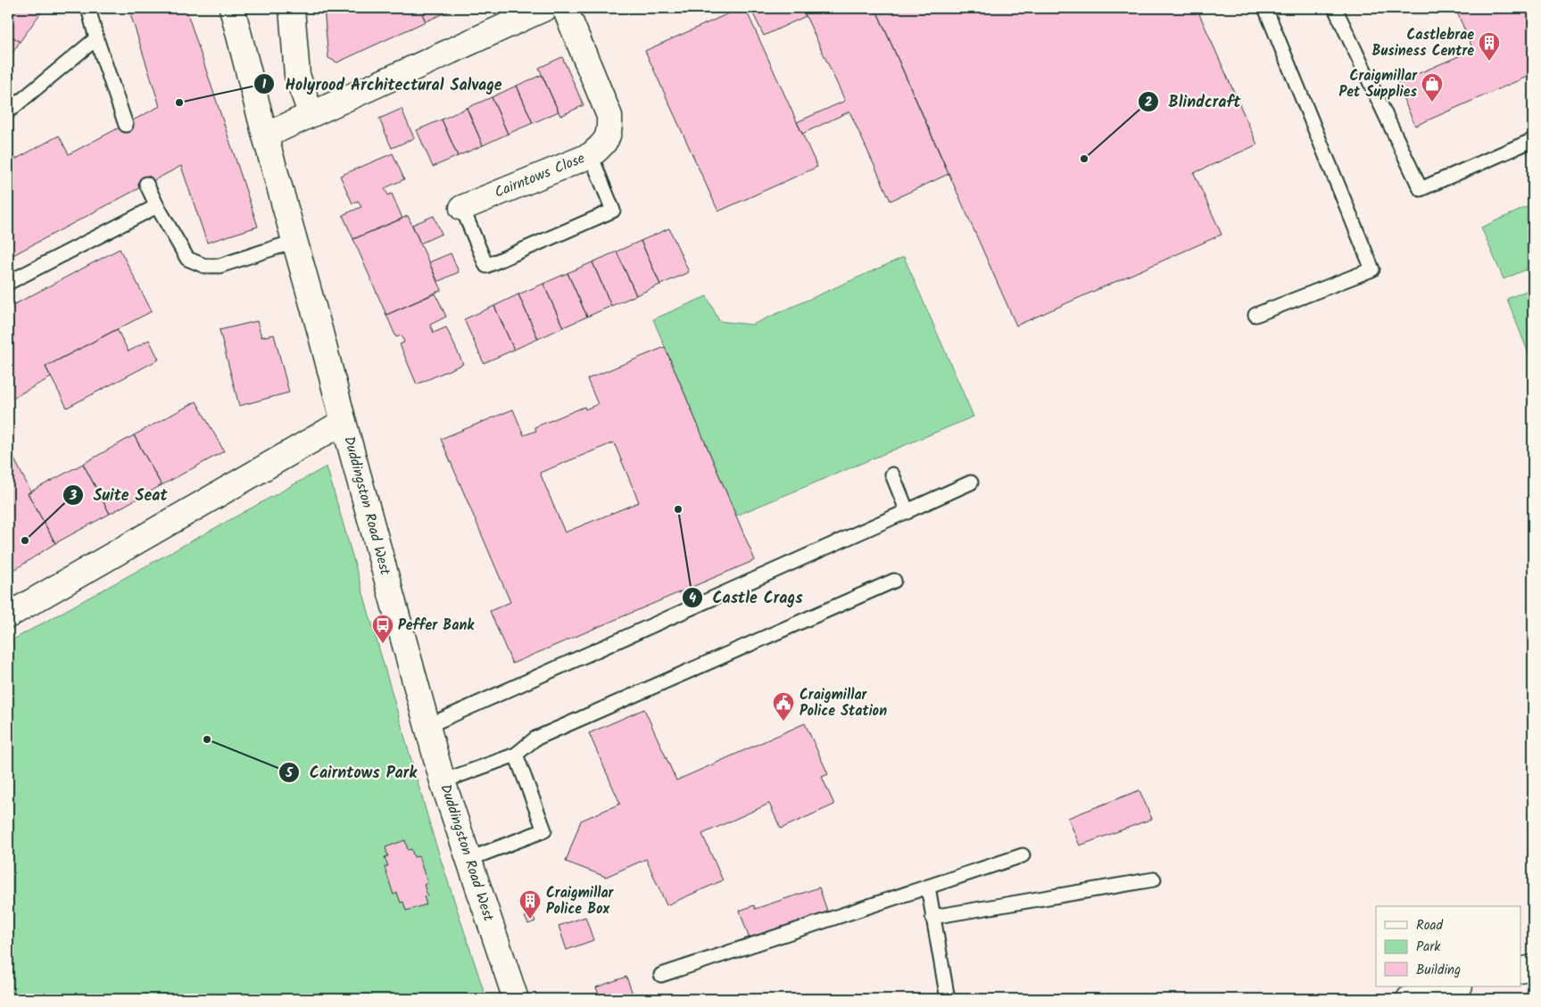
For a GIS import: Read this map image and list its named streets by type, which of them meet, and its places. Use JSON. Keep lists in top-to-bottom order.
{
  "streets": {
    "street": ["Cairntows Close", "Duddingston Road West"]
  },
  "places": {
    "building": ["Castlebrae Business Centre", "Craigmillar Police Box"],
    "other": [
      "Holyrood Architectural Salvage",
      "Blindcraft",
      "Castle Crags",
      "Suite Seat",
      "Cairntows Park"
    ],
    "shop": ["Craigmillar Pet Supplies"],
    "bus stop": ["Peffer Bank"],
    "public building": ["Craigmillar Police Station"]
  },
  "legend": ["Road", "Park", "Building"]
}
